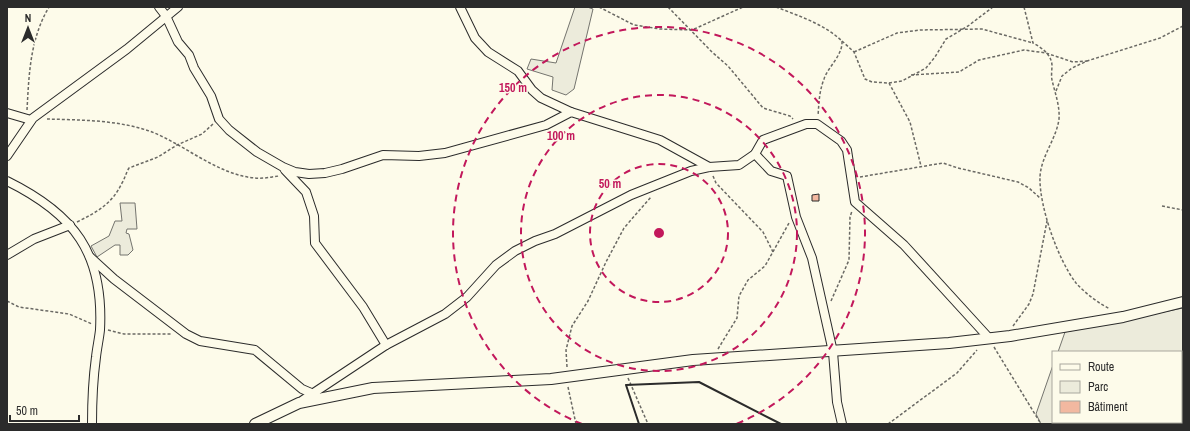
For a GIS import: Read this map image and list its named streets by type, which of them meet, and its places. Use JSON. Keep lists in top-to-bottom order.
{
  "legend": ["Route", "Parc", "Bâtiment"],
  "scale_bar": "50 m",
  "north": "top",
  "rings": ["150 m", "100 m", "50 m"]
}
